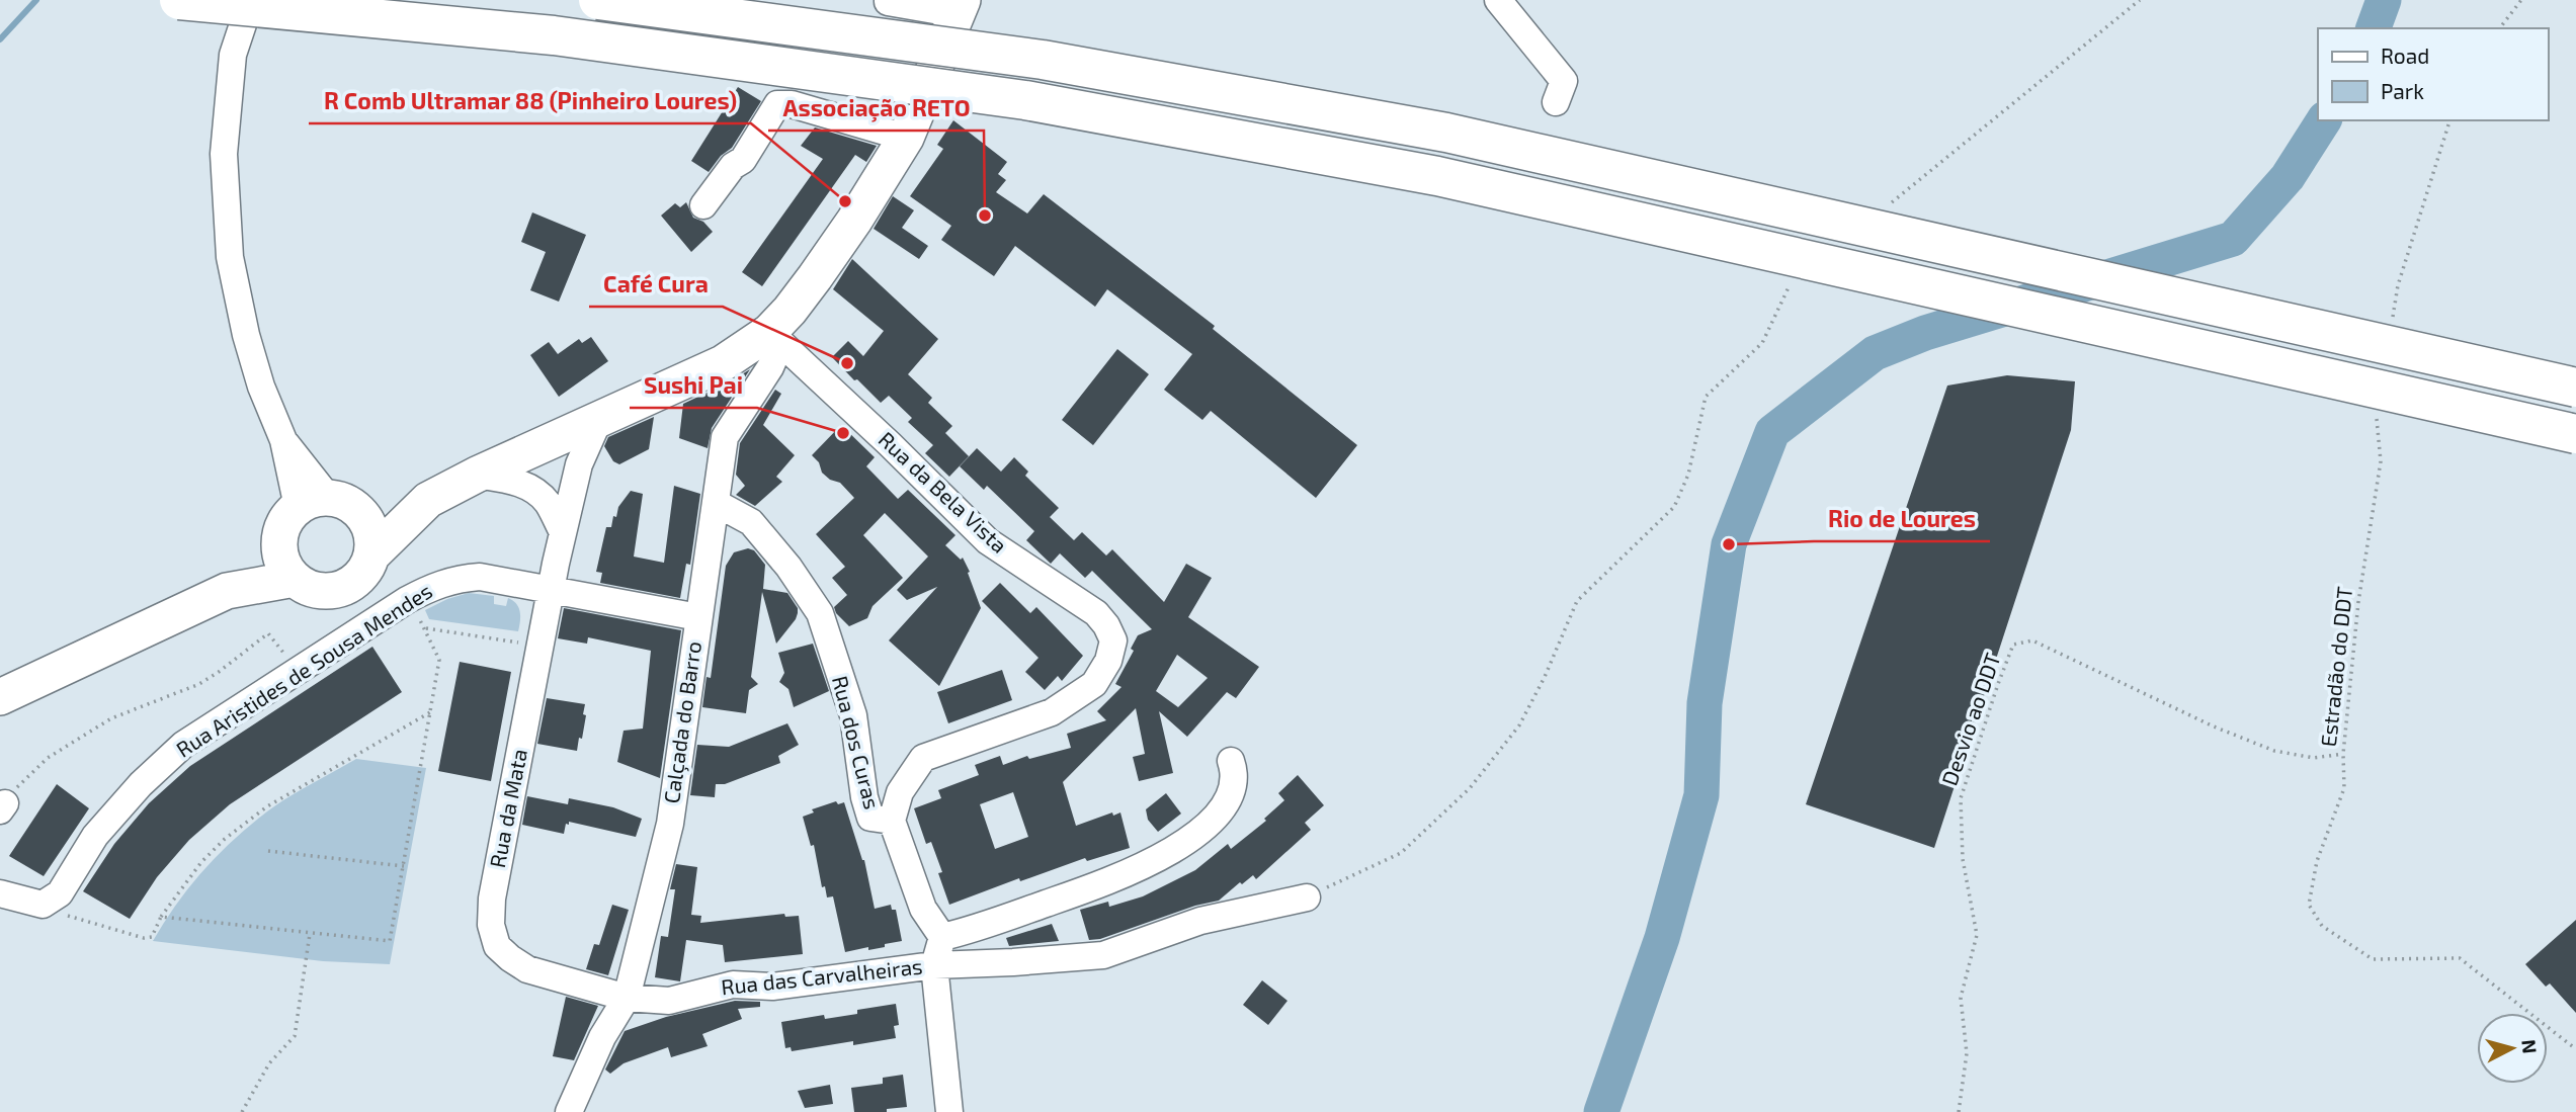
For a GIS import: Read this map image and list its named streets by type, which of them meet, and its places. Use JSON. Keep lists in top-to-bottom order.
{
  "streets": {
    "street": [
      "Rua da Bela Vista",
      "Rua Aristides de Sousa Mendes",
      "Calçada do Barro",
      "Rua dos Curas",
      "Rua da Mata",
      "Rua das Carvalheiras"
    ],
    "path": ["Estradão do DDT", "Desvio ao DDT"]
  },
  "crossings": [
    ["Rua da Bela Vista", "Calçada do Barro"],
    ["Rua da Bela Vista", "Rua dos Curas"],
    ["Estradão do DDT", "Desvio ao DDT"],
    ["Rua Aristides de Sousa Mendes", "Calçada do Barro"],
    ["Rua Aristides de Sousa Mendes", "Rua da Mata"],
    ["Calçada do Barro", "Rua dos Curas"],
    ["Calçada do Barro", "Rua da Mata"],
    ["Calçada do Barro", "Rua das Carvalheiras"],
    ["Rua dos Curas", "Rua das Carvalheiras"],
    ["Rua da Mata", "Rua das Carvalheiras"]
  ],
  "places": [
    "R Comb Ultramar 88 (Pinheiro Loures)",
    "Associação RETO",
    "Café Cura",
    "Sushi Pai",
    "Rio de Loures"
  ],
  "legend": ["Road", "Park"],
  "north": "right"
}
